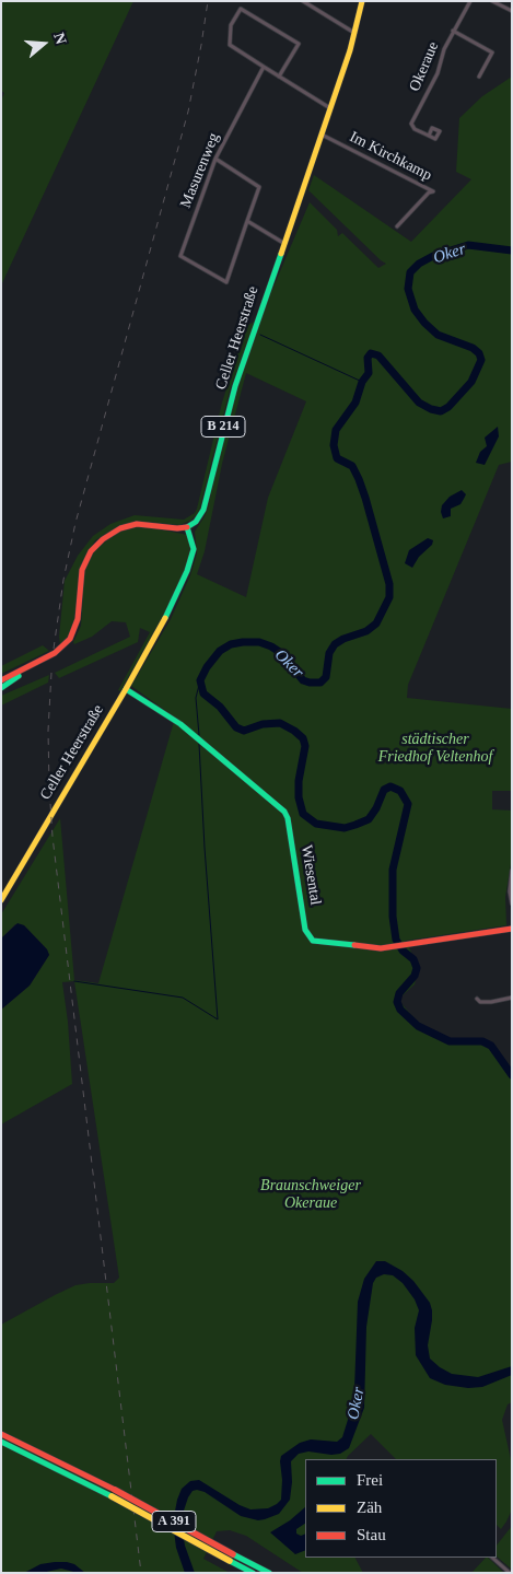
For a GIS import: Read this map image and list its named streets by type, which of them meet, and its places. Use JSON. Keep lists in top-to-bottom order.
{
  "streets": {
    "main road": [
      "Celler Heerstraße",
      "B 214",
      "Wiesental",
      "A 391"
    ],
    "street": ["Okeraue", "Im Kirchkamp", "Masurenweg"]
  },
  "crossings": [
    ["Im Kirchkamp", "Celler Heerstraße"],
    ["Celler Heerstraße", "Wiesental"]
  ],
  "water": ["Oker"],
  "parks": ["städtischer Friedhof Veltenhof", "Braunschweiger Okeraue"],
  "legend": ["Frei", "Zäh", "Stau"],
  "north": "right"
}
